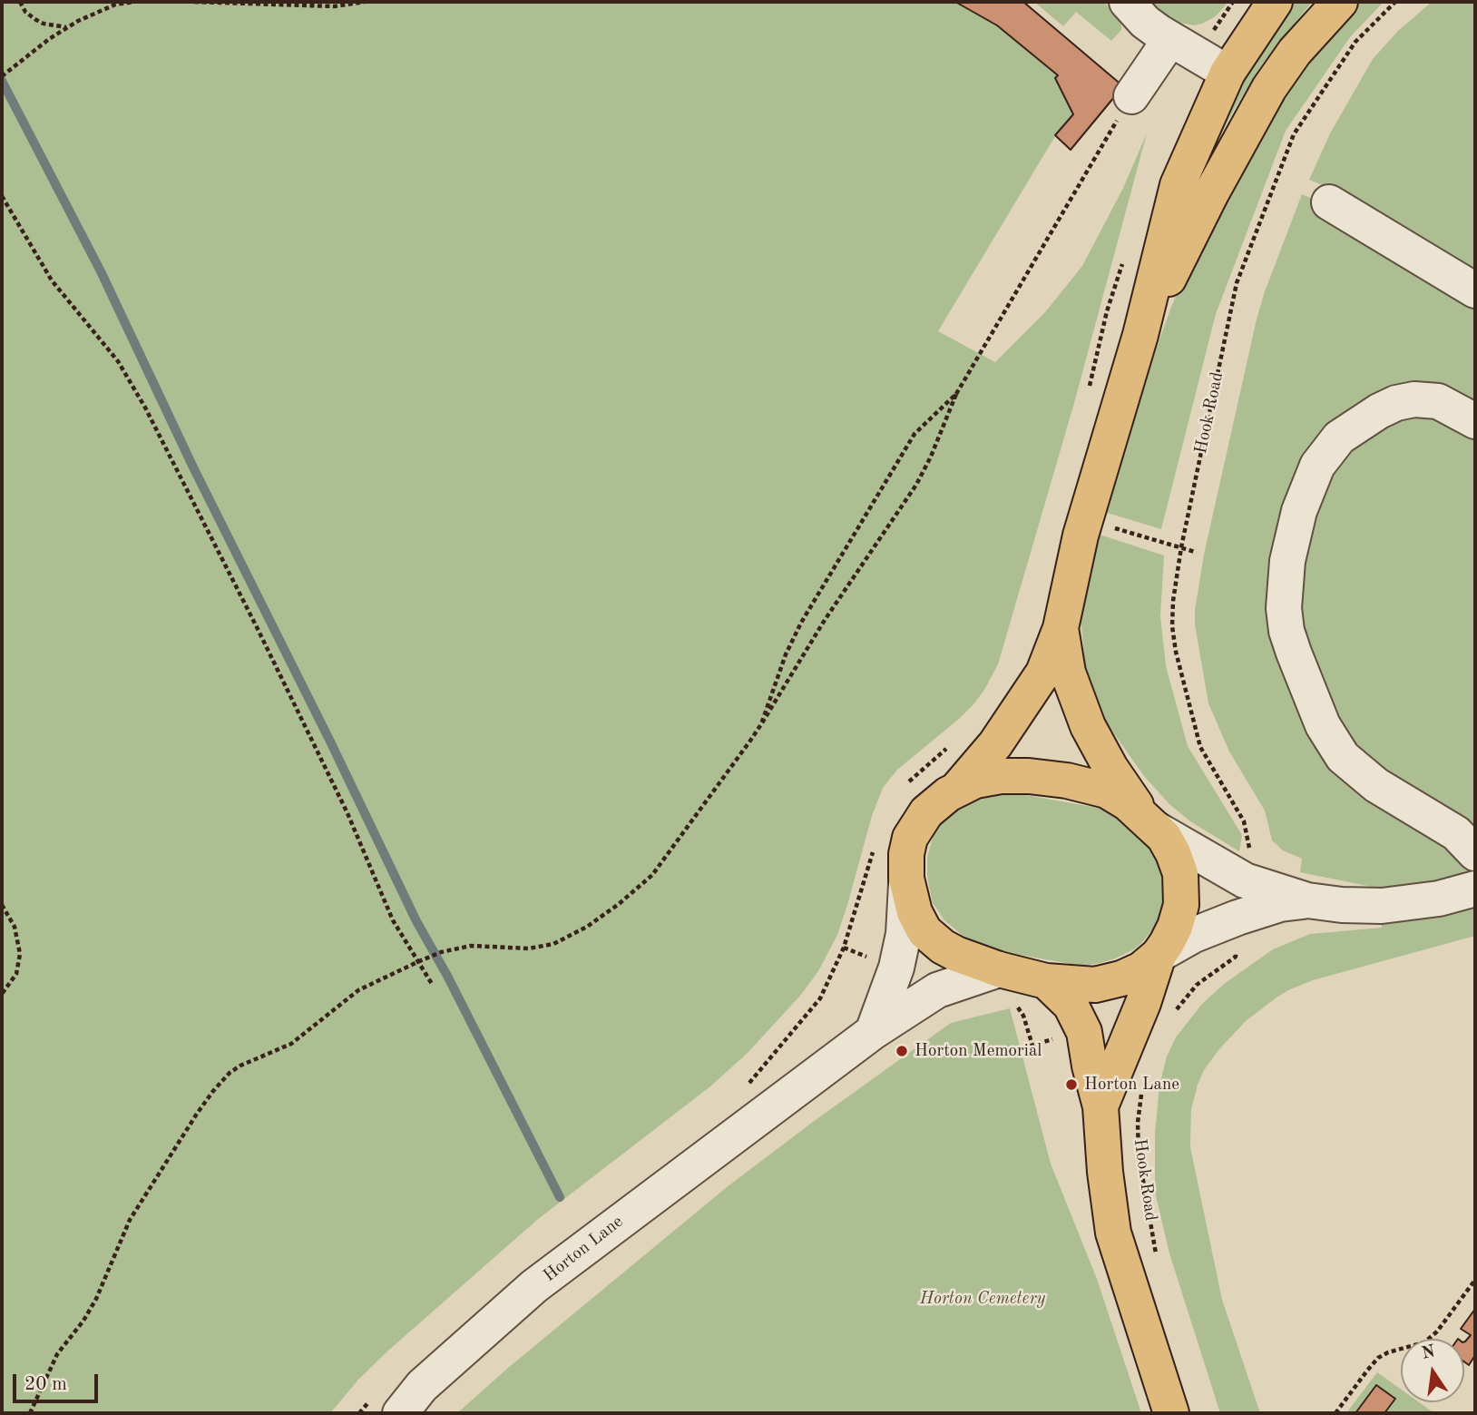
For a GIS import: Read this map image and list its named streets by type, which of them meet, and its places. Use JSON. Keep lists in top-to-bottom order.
{
  "streets": {
    "main road": ["Hook Road"],
    "street": ["Horton Lane"]
  },
  "parks": ["Horton Cemetery"],
  "places": ["Horton Memorial", "Horton Lane"],
  "scale_bar": "20 m",
  "north": "top"
}
